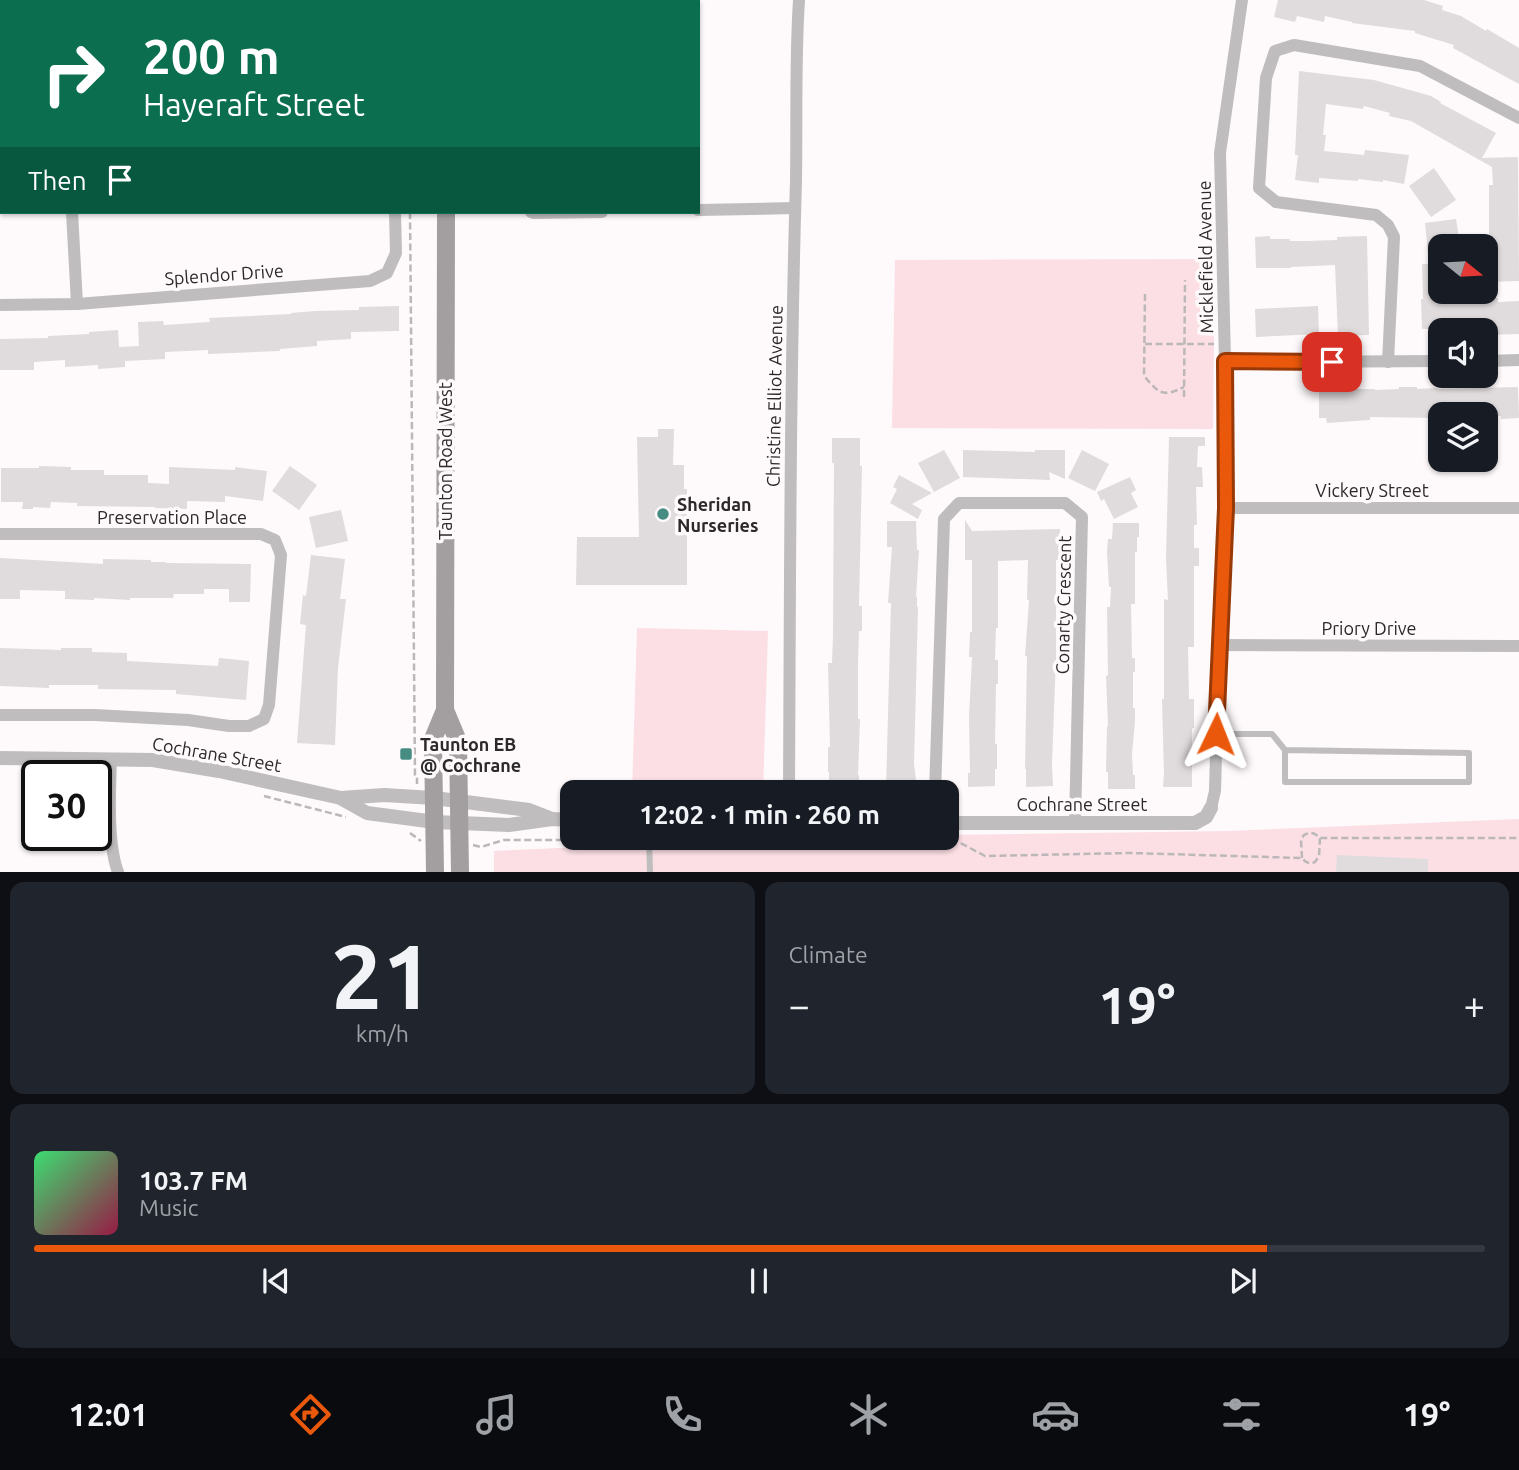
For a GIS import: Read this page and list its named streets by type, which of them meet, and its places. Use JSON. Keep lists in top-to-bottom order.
{
  "streets": {
    "main road": ["Taunton Road West"],
    "street": [
      "Micklefield Avenue",
      "Splendor Drive",
      "Christine Elliot Avenue",
      "Vickery Street",
      "Preservation Place",
      "Conarty Crescent",
      "Priory Drive",
      "Cochrane Street"
    ]
  },
  "crossings": [
    ["Micklefield Avenue", "Vickery Street"],
    ["Micklefield Avenue", "Priory Drive"],
    ["Micklefield Avenue", "Cochrane Street"],
    ["Taunton Road West", "Cochrane Street"],
    ["Conarty Crescent", "Cochrane Street"]
  ],
  "places": {
    "other": ["Sheridan Nurseries"],
    "transit": ["Taunton EB @ Cochrane"]
  },
  "north": "right",
  "page": {
    "turn": ["200 m", "Hayeraft Street"],
    "then": "Then",
    "limit": "30",
    "trip": "12:02 · 1 min · 260 m",
    "tile": [
      ["21", "km/h"],
      "Climate"
    ],
    "heat": ["−", "19°", "+"],
    "song": ["103.7 FM", "Music"],
    "tabs": ["12:01", "19°"]
  }
}
